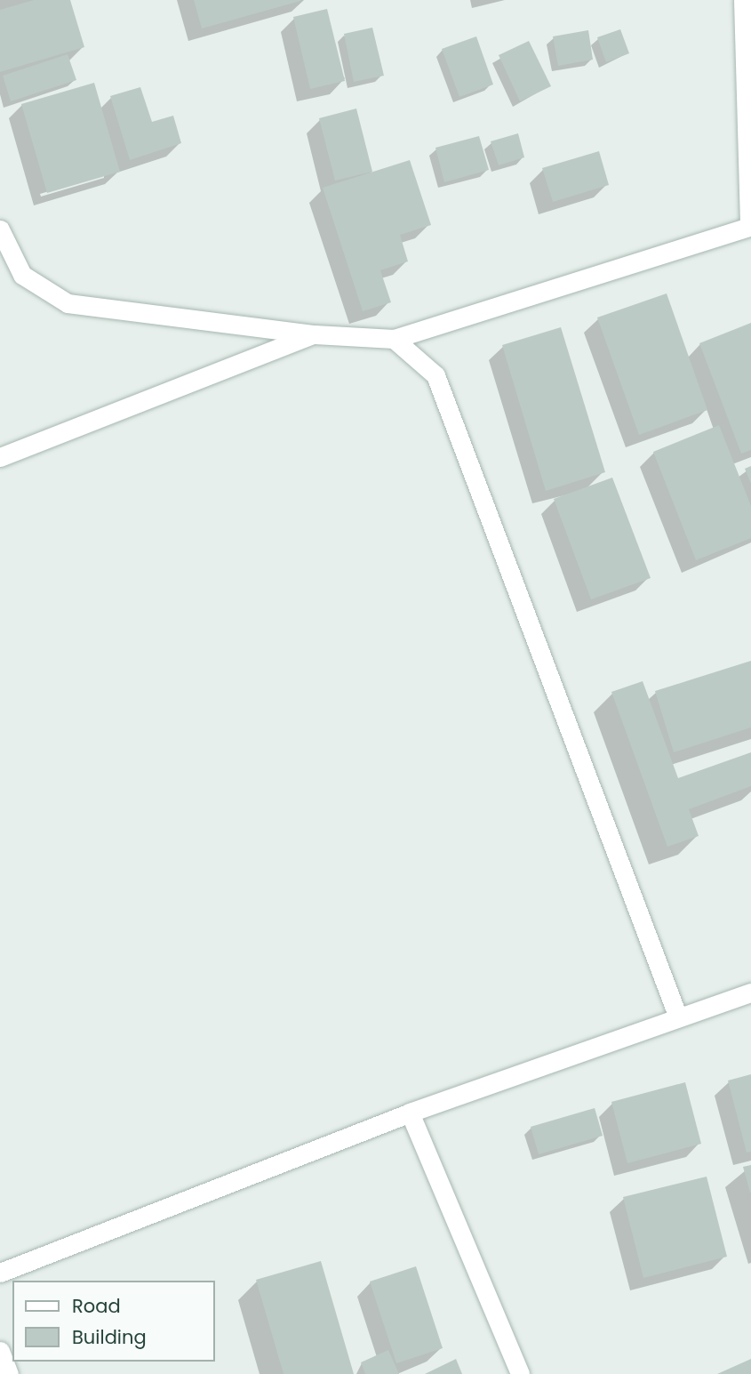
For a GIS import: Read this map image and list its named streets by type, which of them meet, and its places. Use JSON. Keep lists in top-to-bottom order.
{
  "legend": ["Road", "Building"]
}
